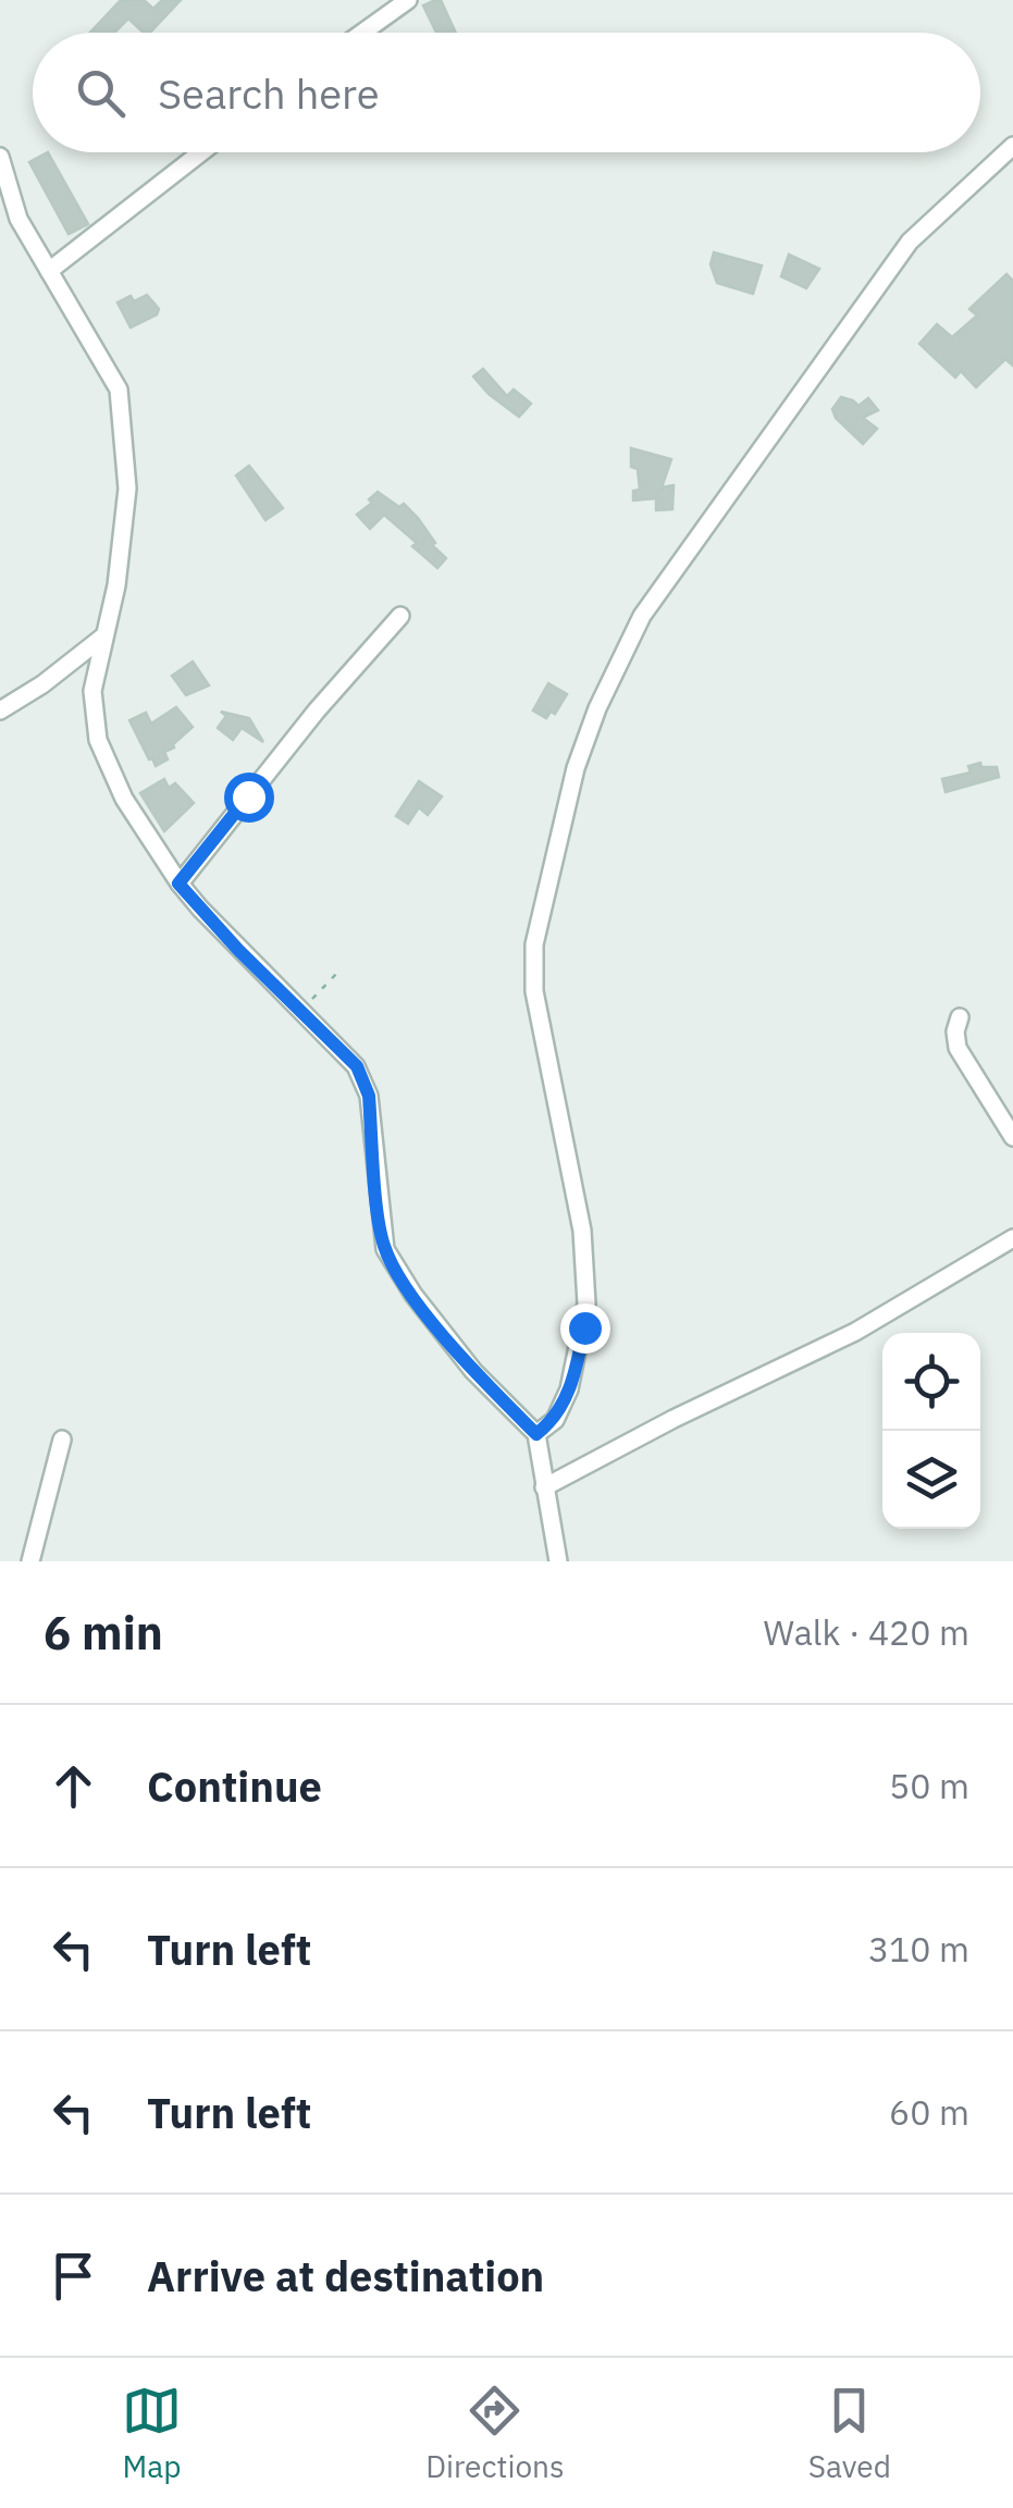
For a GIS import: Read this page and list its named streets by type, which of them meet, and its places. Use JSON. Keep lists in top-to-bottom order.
{
  "page": {
    "search": "Search here",
    "heading": ["6 min", "Walk · 420 m"],
    "list": [
      ["Continue", "50 m"],
      ["Turn left", "310 m"],
      ["Turn left", "60 m"],
      "Arrive at destination"
    ],
    "nav": ["Map", "Directions", "Saved"]
  }
}
